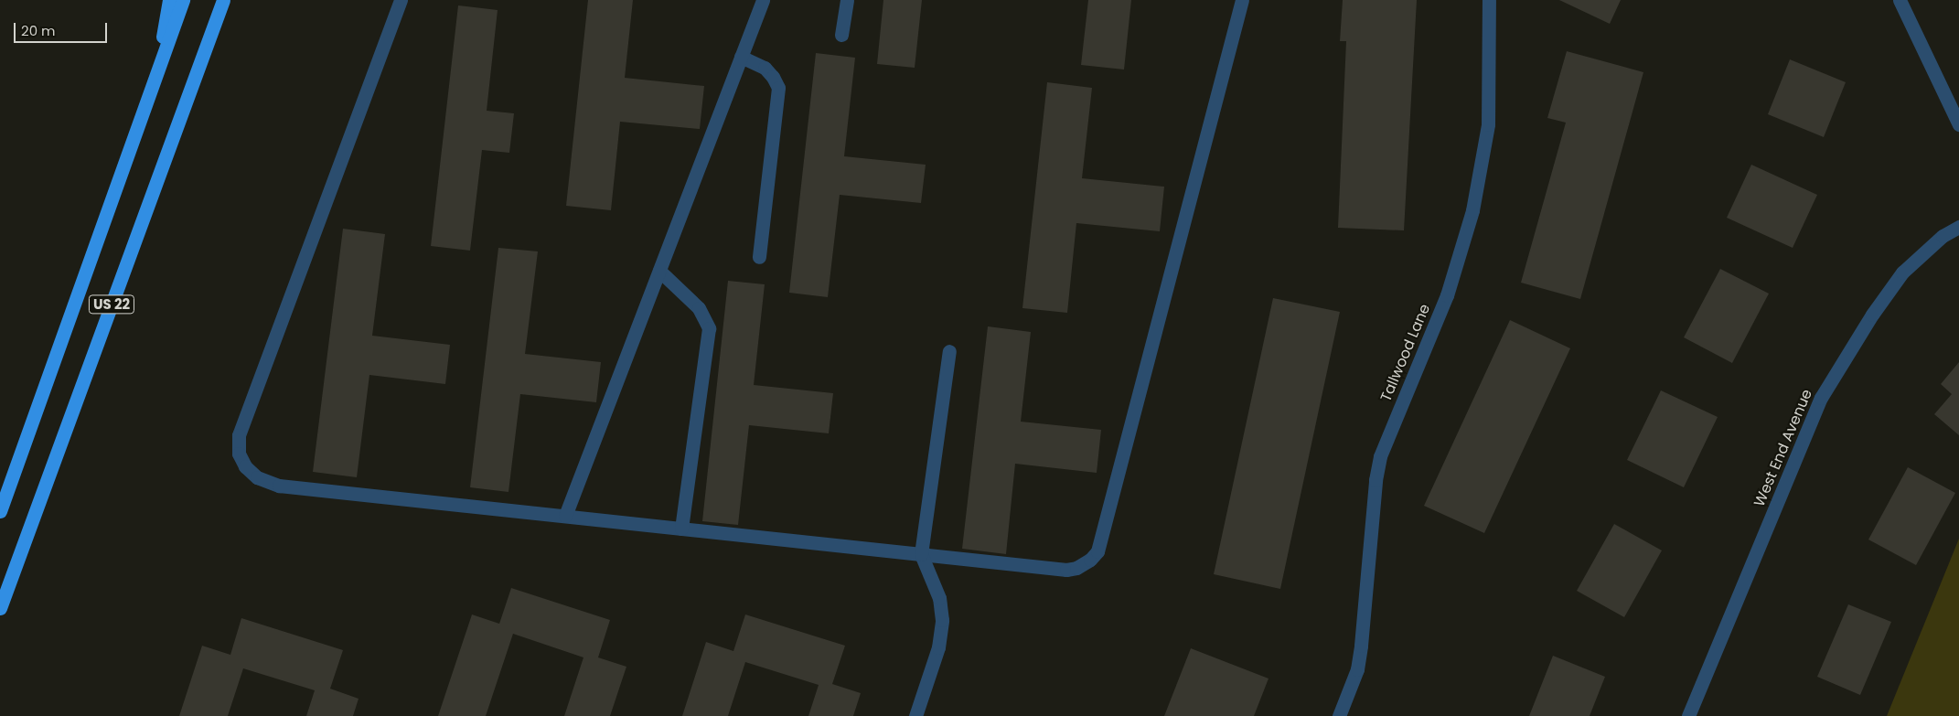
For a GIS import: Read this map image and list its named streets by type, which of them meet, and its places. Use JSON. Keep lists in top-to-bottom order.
{
  "streets": {
    "highway": ["US 22"],
    "street": ["Tallwood Lane", "West End Avenue"]
  },
  "scale_bar": "20 m"
}
